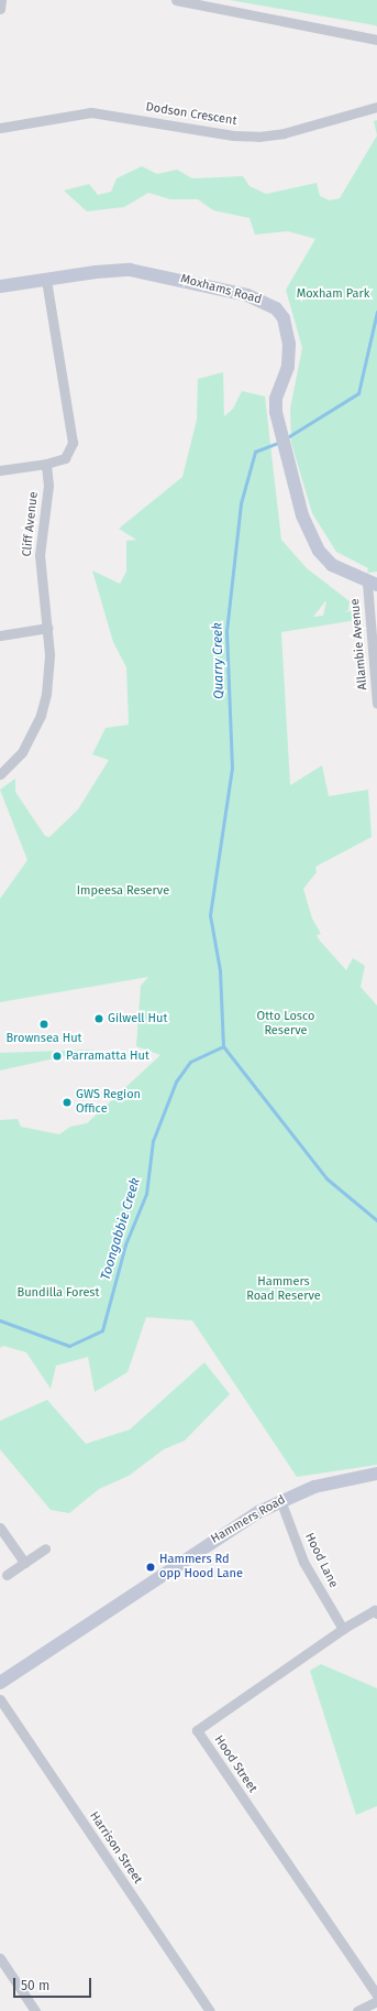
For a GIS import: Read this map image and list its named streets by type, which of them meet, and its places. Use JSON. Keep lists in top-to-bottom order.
{
  "streets": {
    "street": [
      "Dodson Crescent",
      "Moxhams Road",
      "Cliff Avenue",
      "Allambie Avenue",
      "Hammers Road",
      "Hood Lane",
      "Hood Street",
      "Harrison Street"
    ]
  },
  "crossings": [
    ["Moxhams Road", "Allambie Avenue"],
    ["Hammers Road", "Hood Lane"],
    ["Hood Lane", "Hood Street"]
  ],
  "water": ["Quarry Creek", "Toongabbie Creek"],
  "parks": [
    "Moxham Park",
    "Impeesa Reserve",
    "Otto Losco Reserve",
    "Hammers Road Reserve",
    "Bundilla Forest"
  ],
  "places": [
    "Gilwell Hut",
    "Brownsea Hut",
    "Parramatta Hut",
    "GWS Region Office",
    "Hammers Rd opp Hood Lane"
  ],
  "scale_bar": "50 m"
}
